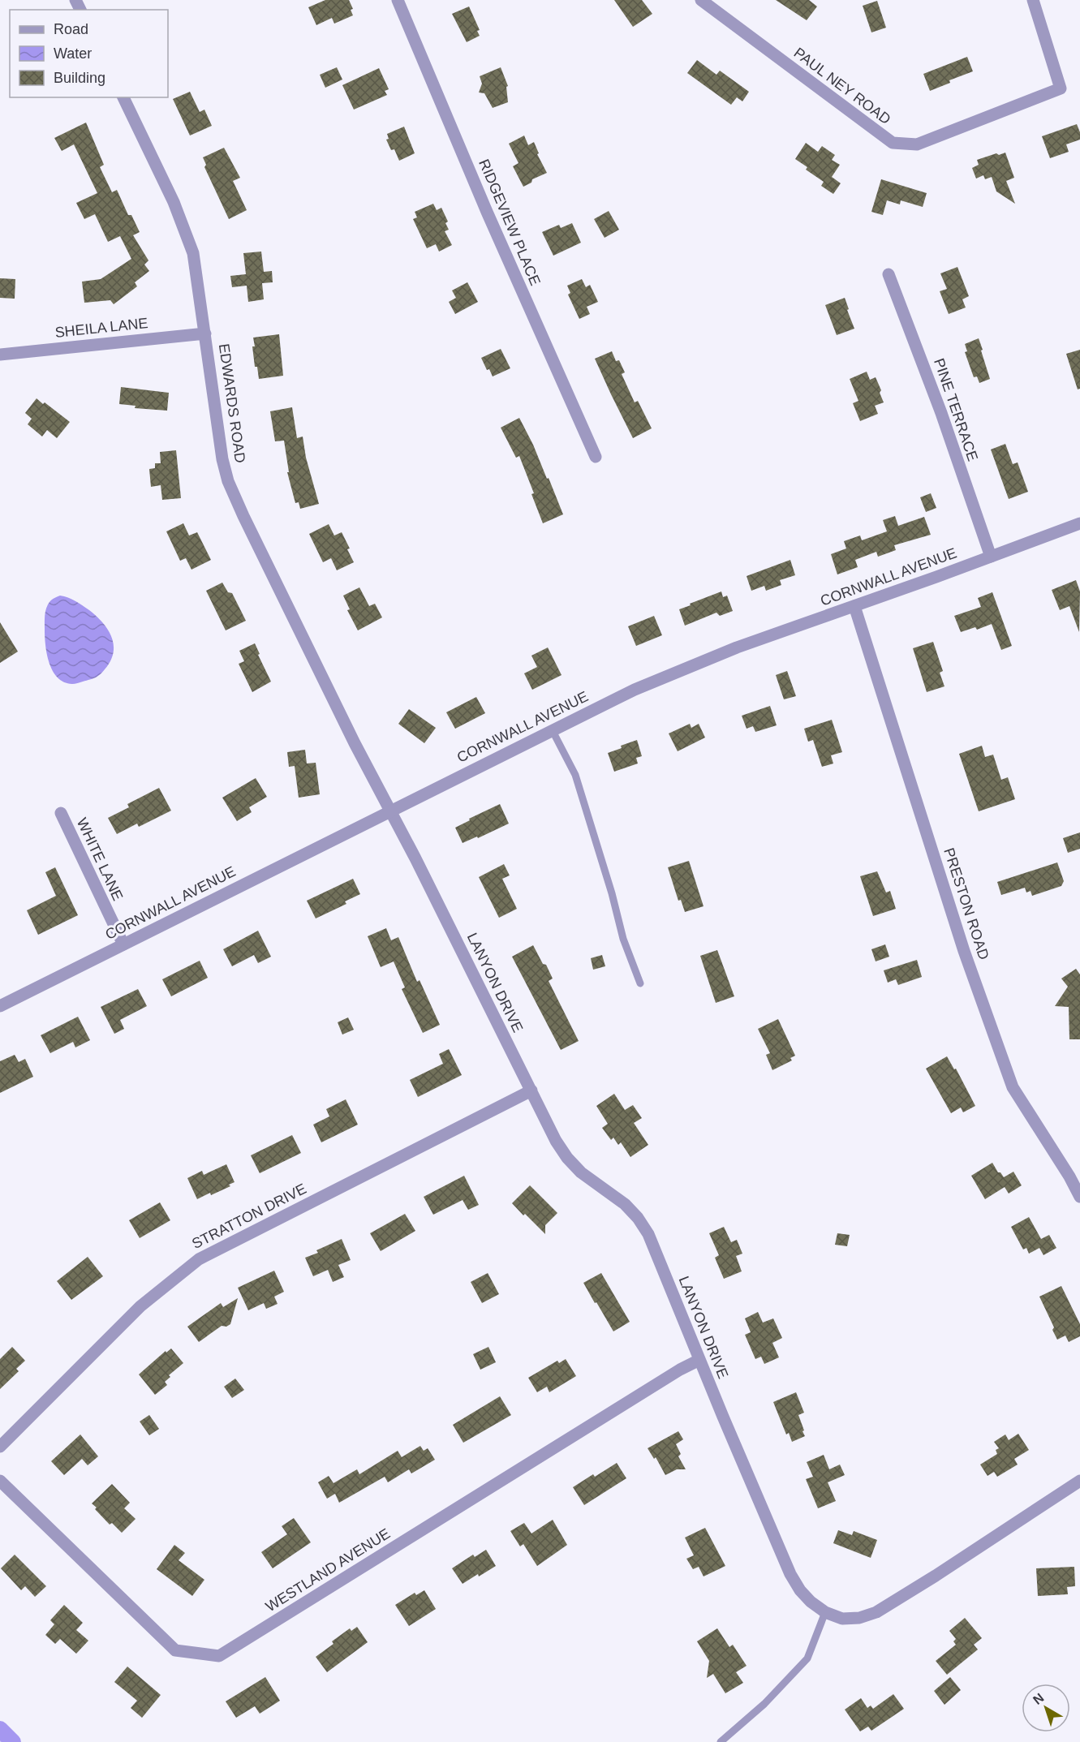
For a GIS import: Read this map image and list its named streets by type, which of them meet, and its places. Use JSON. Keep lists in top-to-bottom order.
{
  "streets": {
    "street": [
      "PAUL NEY ROAD",
      "RIDGEVIEW PLACE",
      "SHEILA LANE",
      "EDWARDS ROAD",
      "PINE TERRACE",
      "CORNWALL AVENUE",
      "WHITE LANE",
      "PRESTON ROAD",
      "LANYON DRIVE",
      "STRATTON DRIVE",
      "WESTLAND AVENUE"
    ]
  },
  "crossings": [
    ["SHEILA LANE", "EDWARDS ROAD"],
    ["EDWARDS ROAD", "CORNWALL AVENUE"],
    ["EDWARDS ROAD", "LANYON DRIVE"],
    ["PINE TERRACE", "CORNWALL AVENUE"],
    ["CORNWALL AVENUE", "WHITE LANE"],
    ["CORNWALL AVENUE", "PRESTON ROAD"],
    ["CORNWALL AVENUE", "LANYON DRIVE"],
    ["LANYON DRIVE", "STRATTON DRIVE"],
    ["LANYON DRIVE", "WESTLAND AVENUE"]
  ],
  "legend": ["Road", "Water", "Building"],
  "north": "top left"
}
